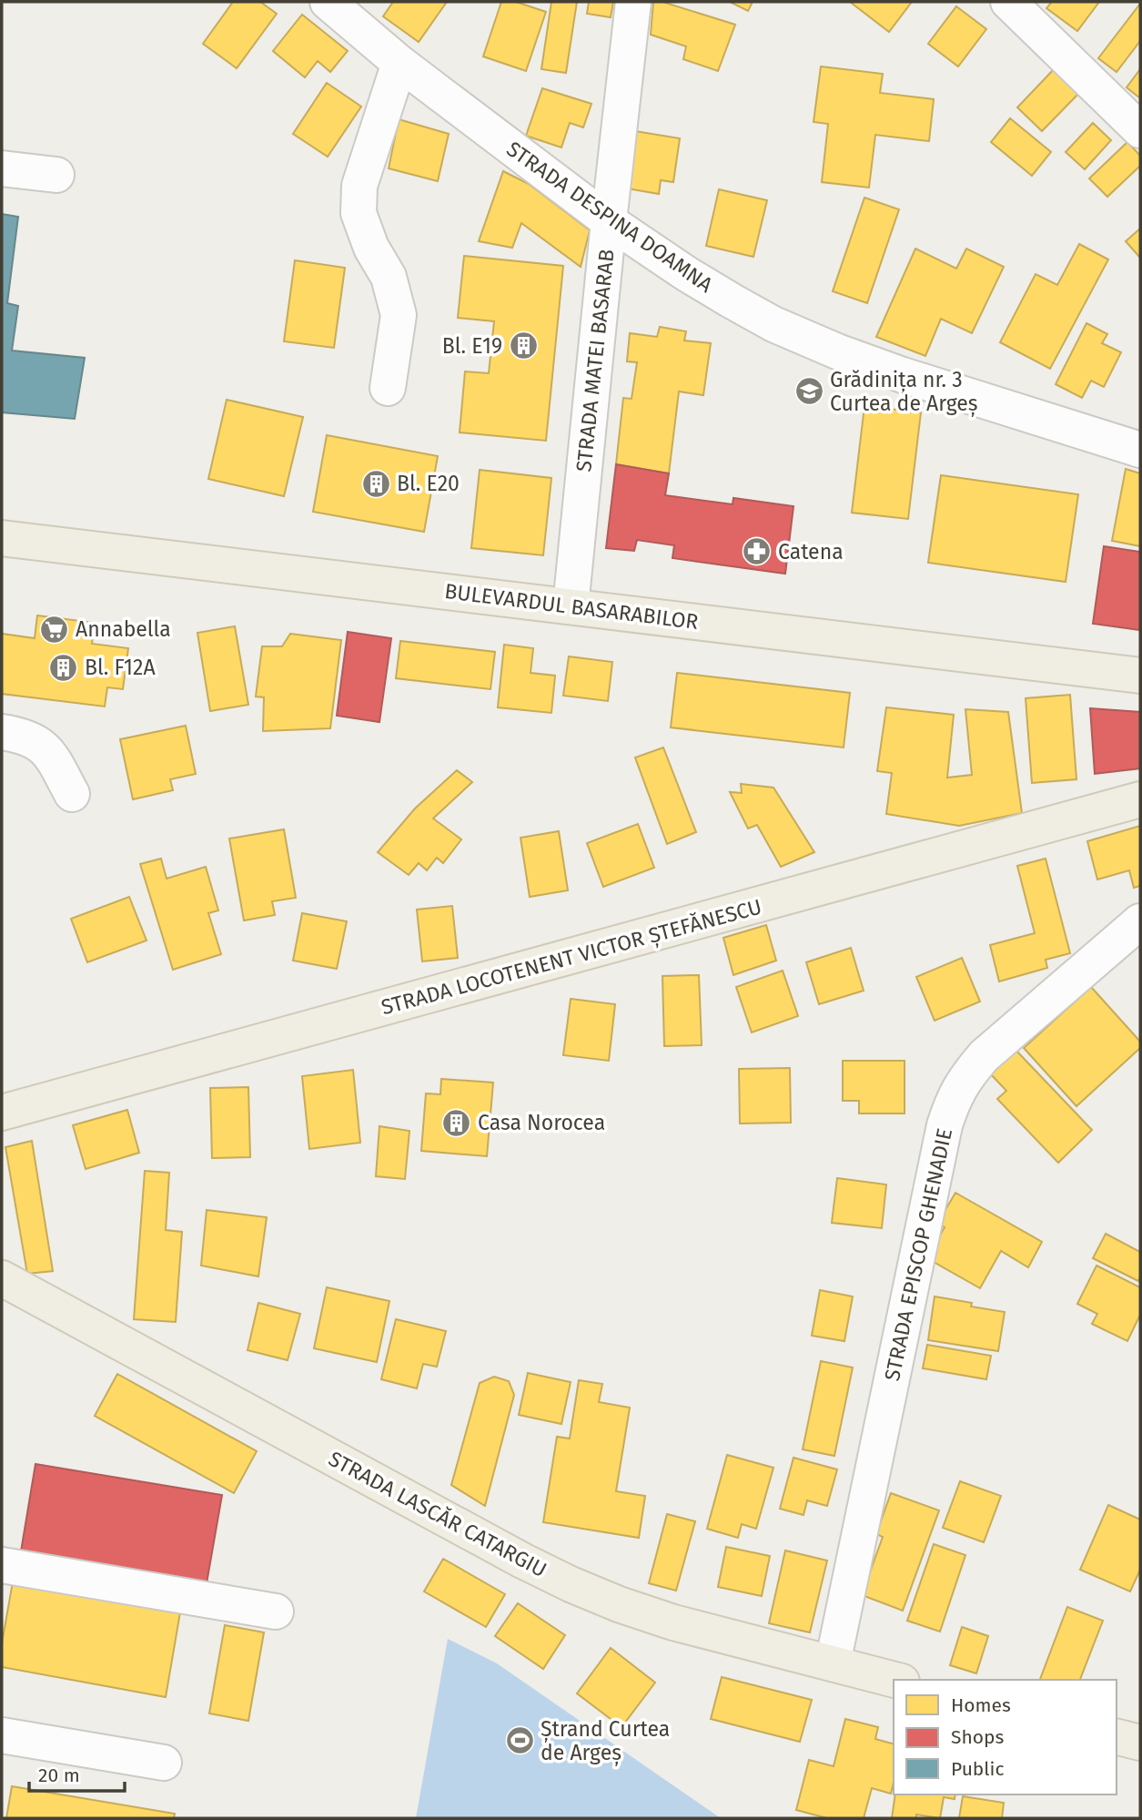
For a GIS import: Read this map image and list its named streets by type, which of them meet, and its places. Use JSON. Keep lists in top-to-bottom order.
{
  "streets": {
    "main road": ["BULEVARDUL BASARABILOR", "STRADA LOCOTENENT VICTOR ȘTEFĂNESCU", "STRADA LASCĂR CATARGIU"],
    "street": ["STRADA DESPINA DOAMNA", "STRADA MATEI BASARAB", "STRADA EPISCOP GHENADIE"]
  },
  "crossings": [
    ["STRADA DESPINA DOAMNA", "STRADA MATEI BASARAB"],
    ["STRADA MATEI BASARAB", "BULEVARDUL BASARABILOR"],
    ["STRADA EPISCOP GHENADIE", "STRADA LASCĂR CATARGIU"]
  ],
  "places": {
    "building": [
      "Bl. E19",
      "Bl. E20",
      "Bl. F12A",
      "Casa Norocea"
    ],
    "school or university": ["Grădinița nr. 3 Curtea de Argeș"],
    "pharmacy": ["Catena"],
    "supermarket": ["Annabella"],
    "sports": ["Ștrand Curtea de Argeș"]
  },
  "legend": ["Homes", "Shops", "Public"],
  "scale_bar": "20 m"
}
